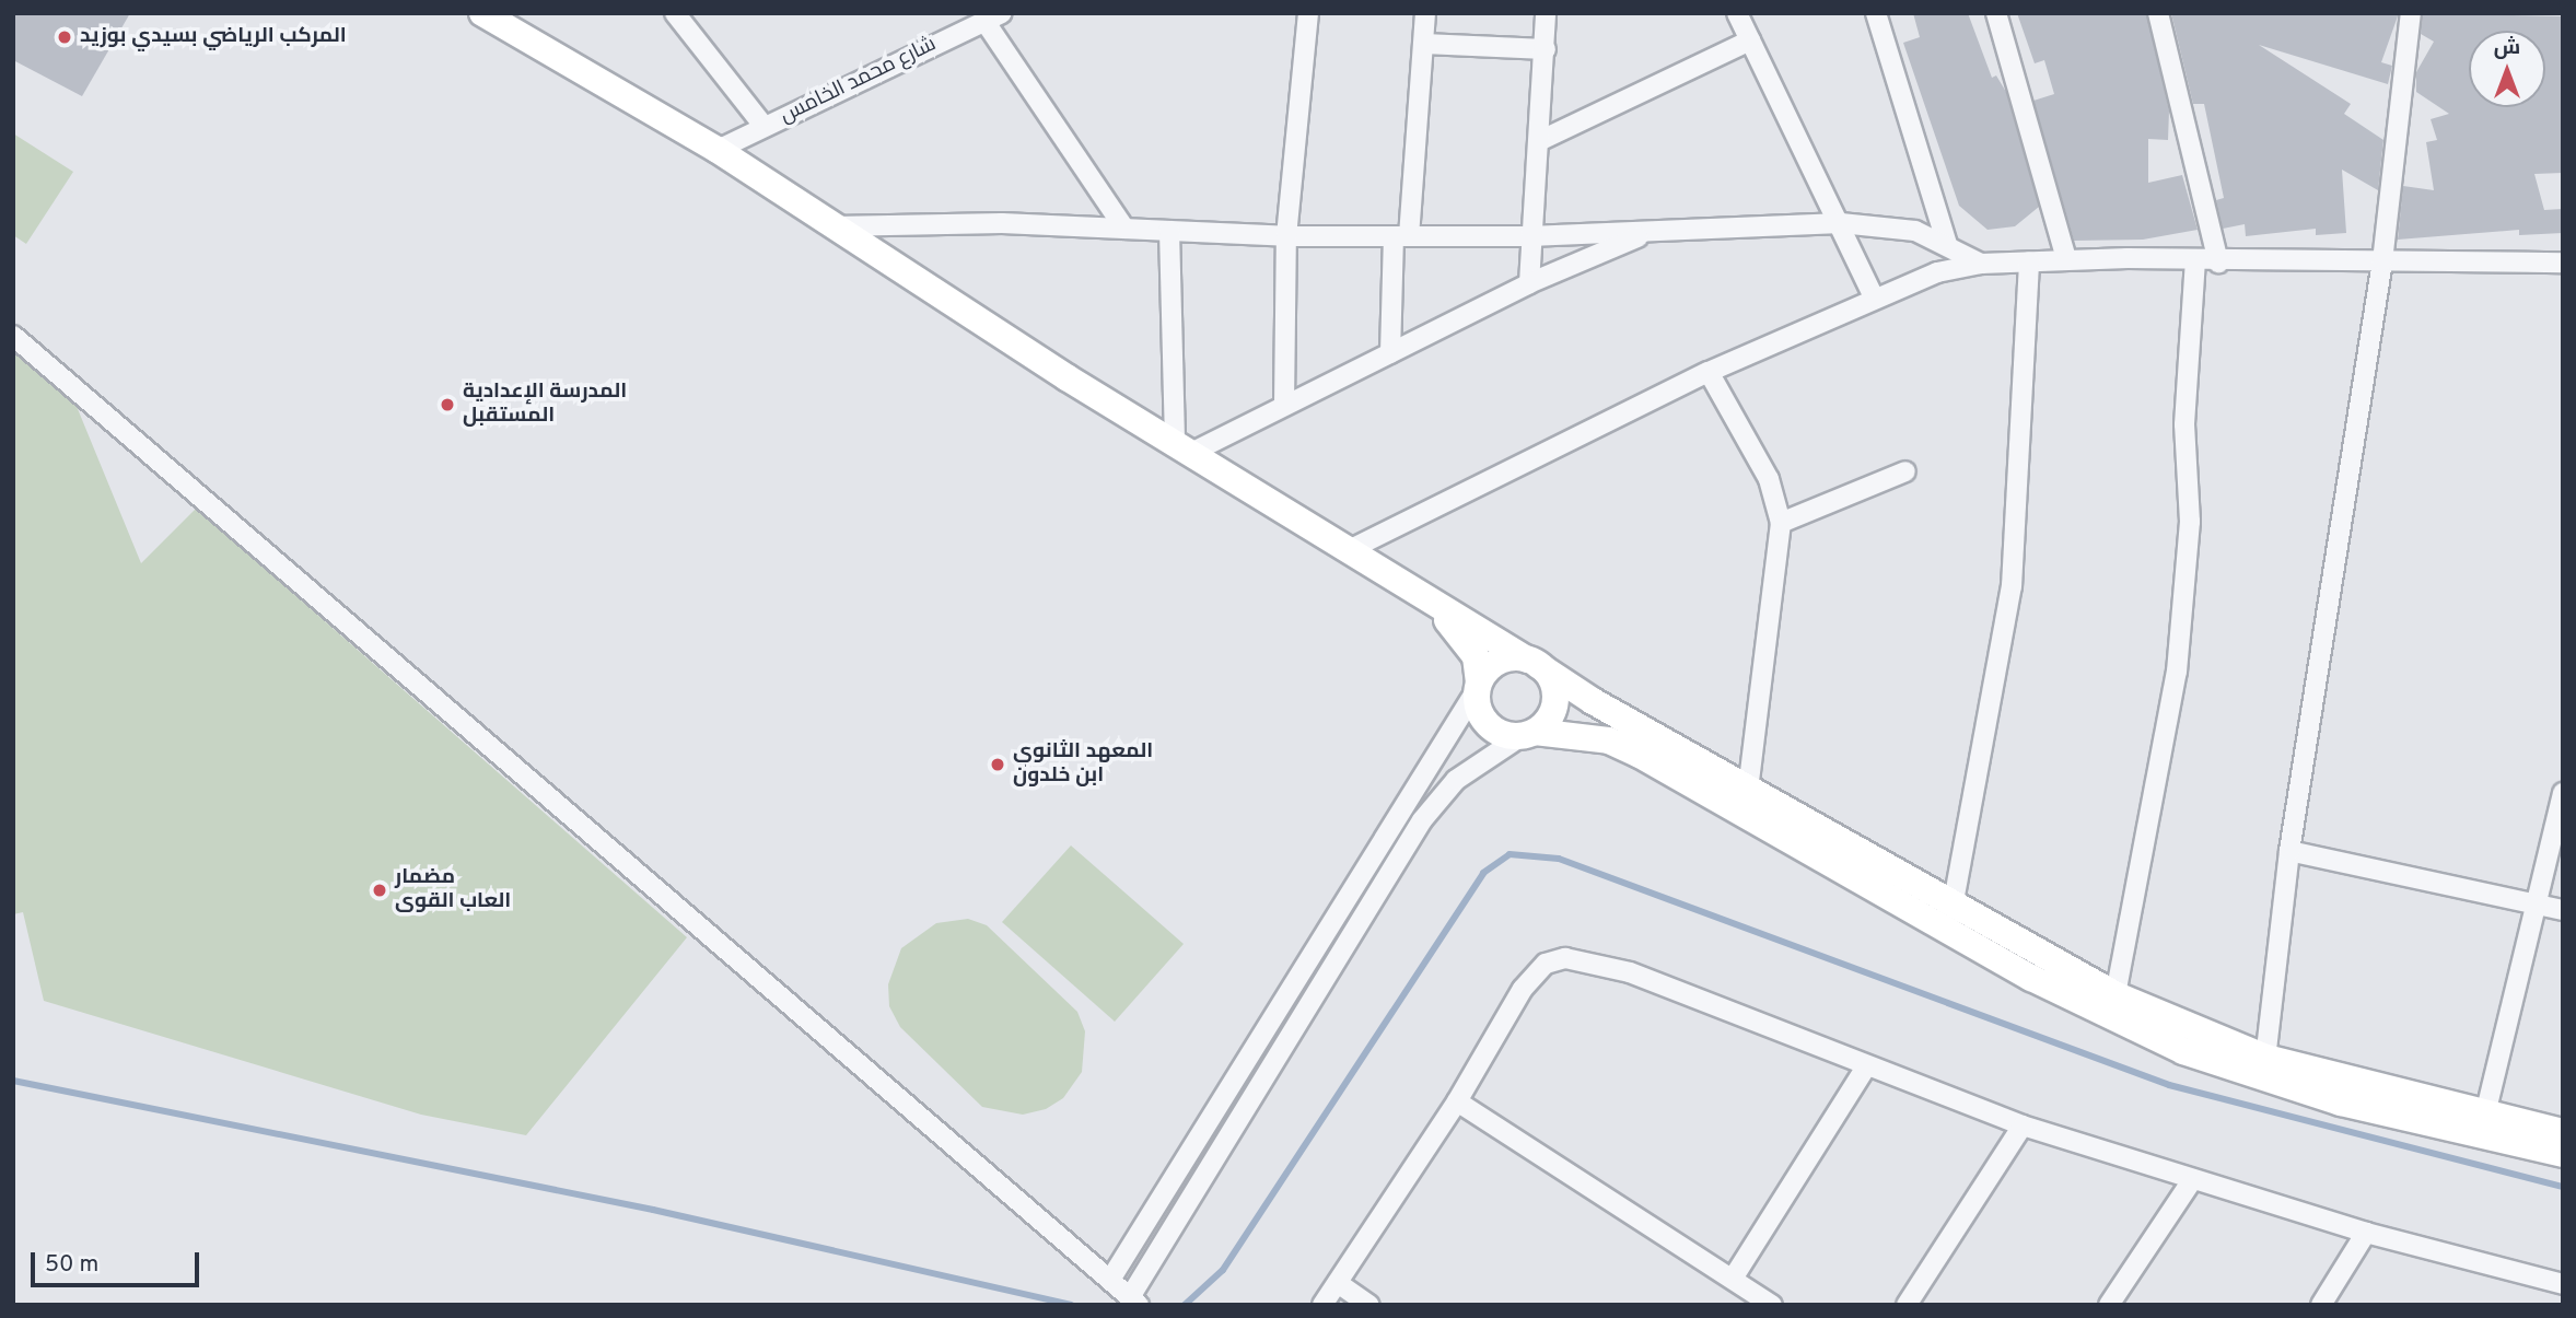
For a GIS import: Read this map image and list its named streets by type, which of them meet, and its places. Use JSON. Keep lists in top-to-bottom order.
{
  "streets": {
    "street": ["شارع محمد الخامس"]
  },
  "places": [
    "المركب الرياضي بسيدي بوزيد",
    "المدرسة الإعدادية المستقبل",
    "المعهد الثانوي ابن خلدون",
    "مضمار العاب القوى"
  ],
  "scale_bar": "50 m",
  "north": "top"
}
